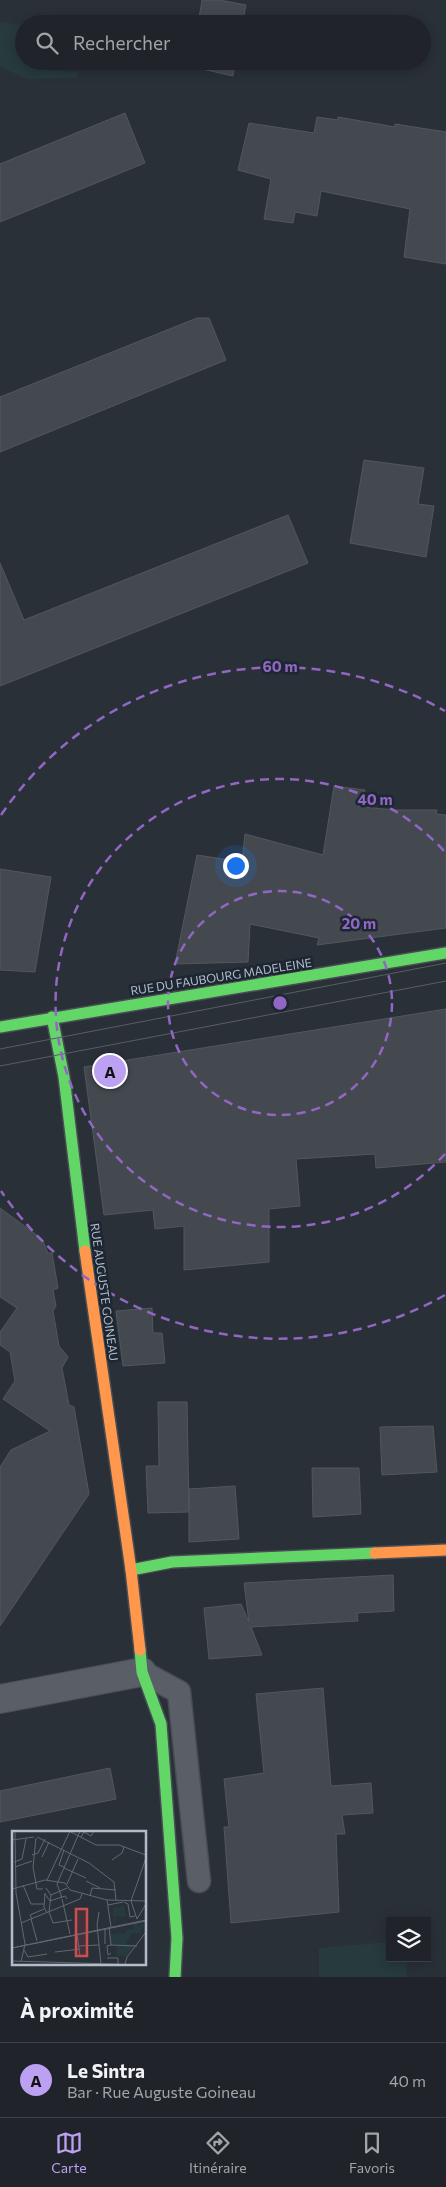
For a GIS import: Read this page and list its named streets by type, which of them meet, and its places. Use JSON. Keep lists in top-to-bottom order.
{
  "streets": {
    "street": ["RUE DU FAUBOURG MADELEINE", "RUE AUGUSTE GOINEAU"]
  },
  "crossings": [
    ["RUE DU FAUBOURG MADELEINE", "RUE AUGUSTE GOINEAU"]
  ],
  "page": {
    "search": "Rechercher",
    "pins": "A",
    "heading": "À proximité",
    "list": [
      {
        "mark": "A",
        "name": "Le Sintra",
        "note": "Bar · Rue Auguste Goineau",
        "value": "40 m"
      }
    ],
    "nav": ["Carte", "Itinéraire", "Favoris"]
  },
  "rings": ["60 m", "40 m", "20 m"]
}
